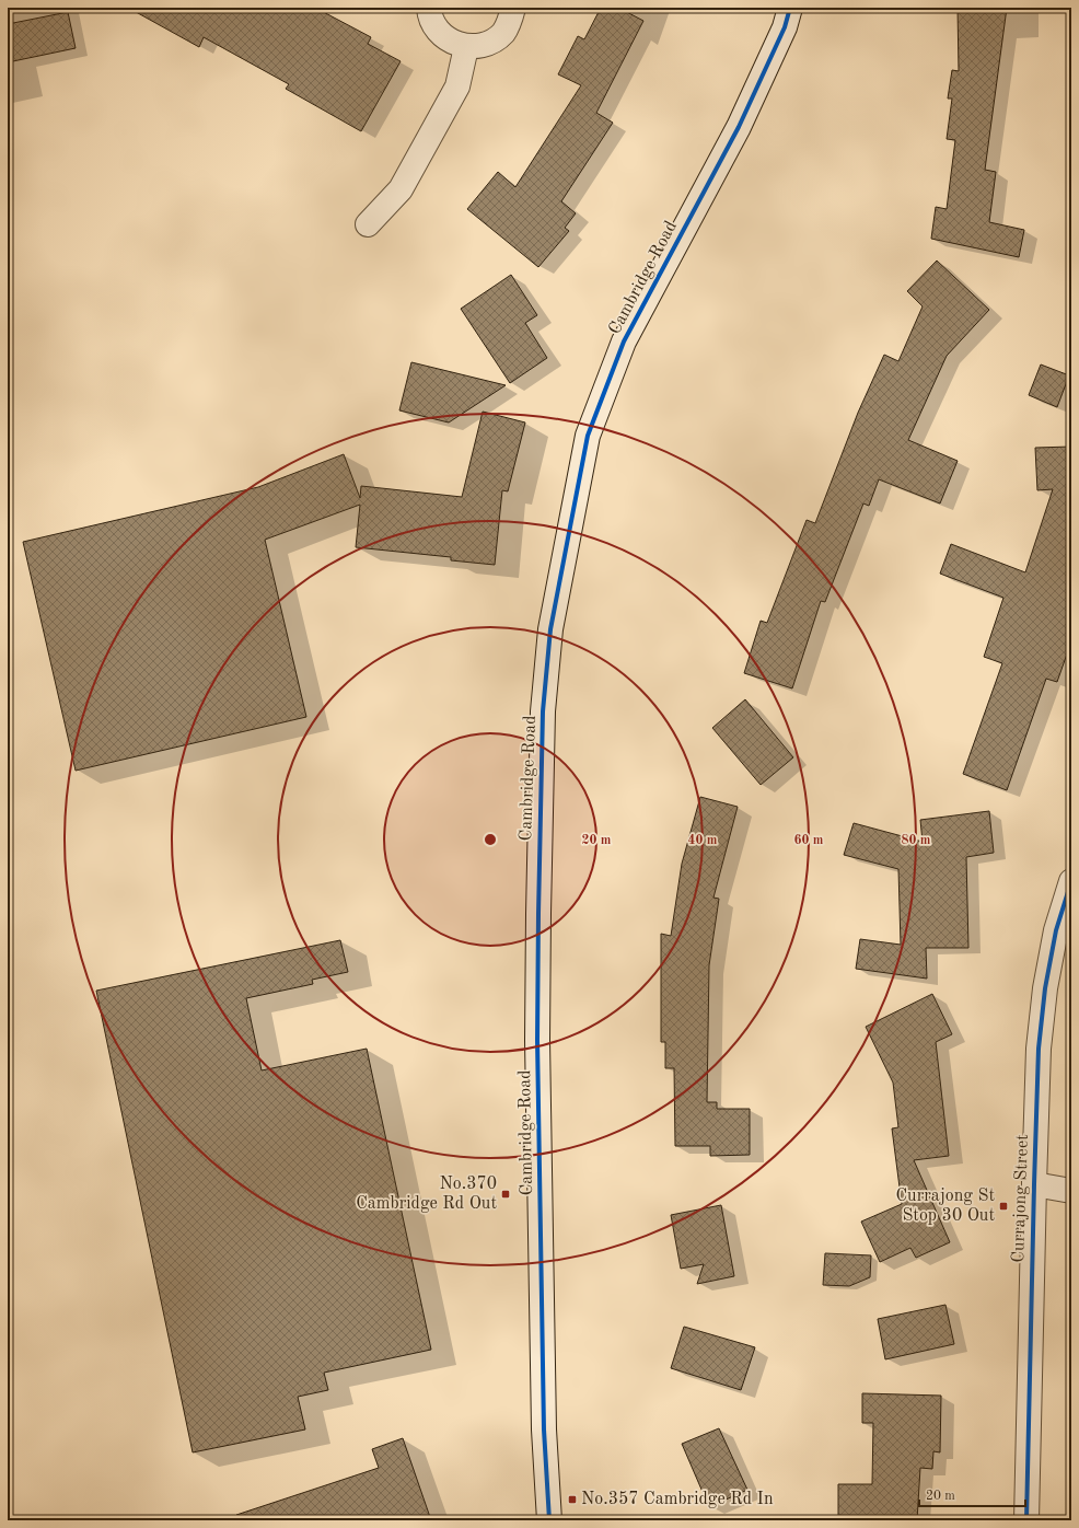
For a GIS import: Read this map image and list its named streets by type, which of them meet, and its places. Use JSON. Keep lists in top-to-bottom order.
{
  "streets": {
    "main road": ["Cambridge Road", "Currajong Street"]
  },
  "places": {
    "transit": ["No.370 Cambridge Rd Out", "Currajong St Stop 30 Out", "No.357 Cambridge Rd In"]
  },
  "scale_bar": "20 m",
  "rings": [
    "20 m",
    "40 m",
    "60 m",
    "80 m"
  ]
}
